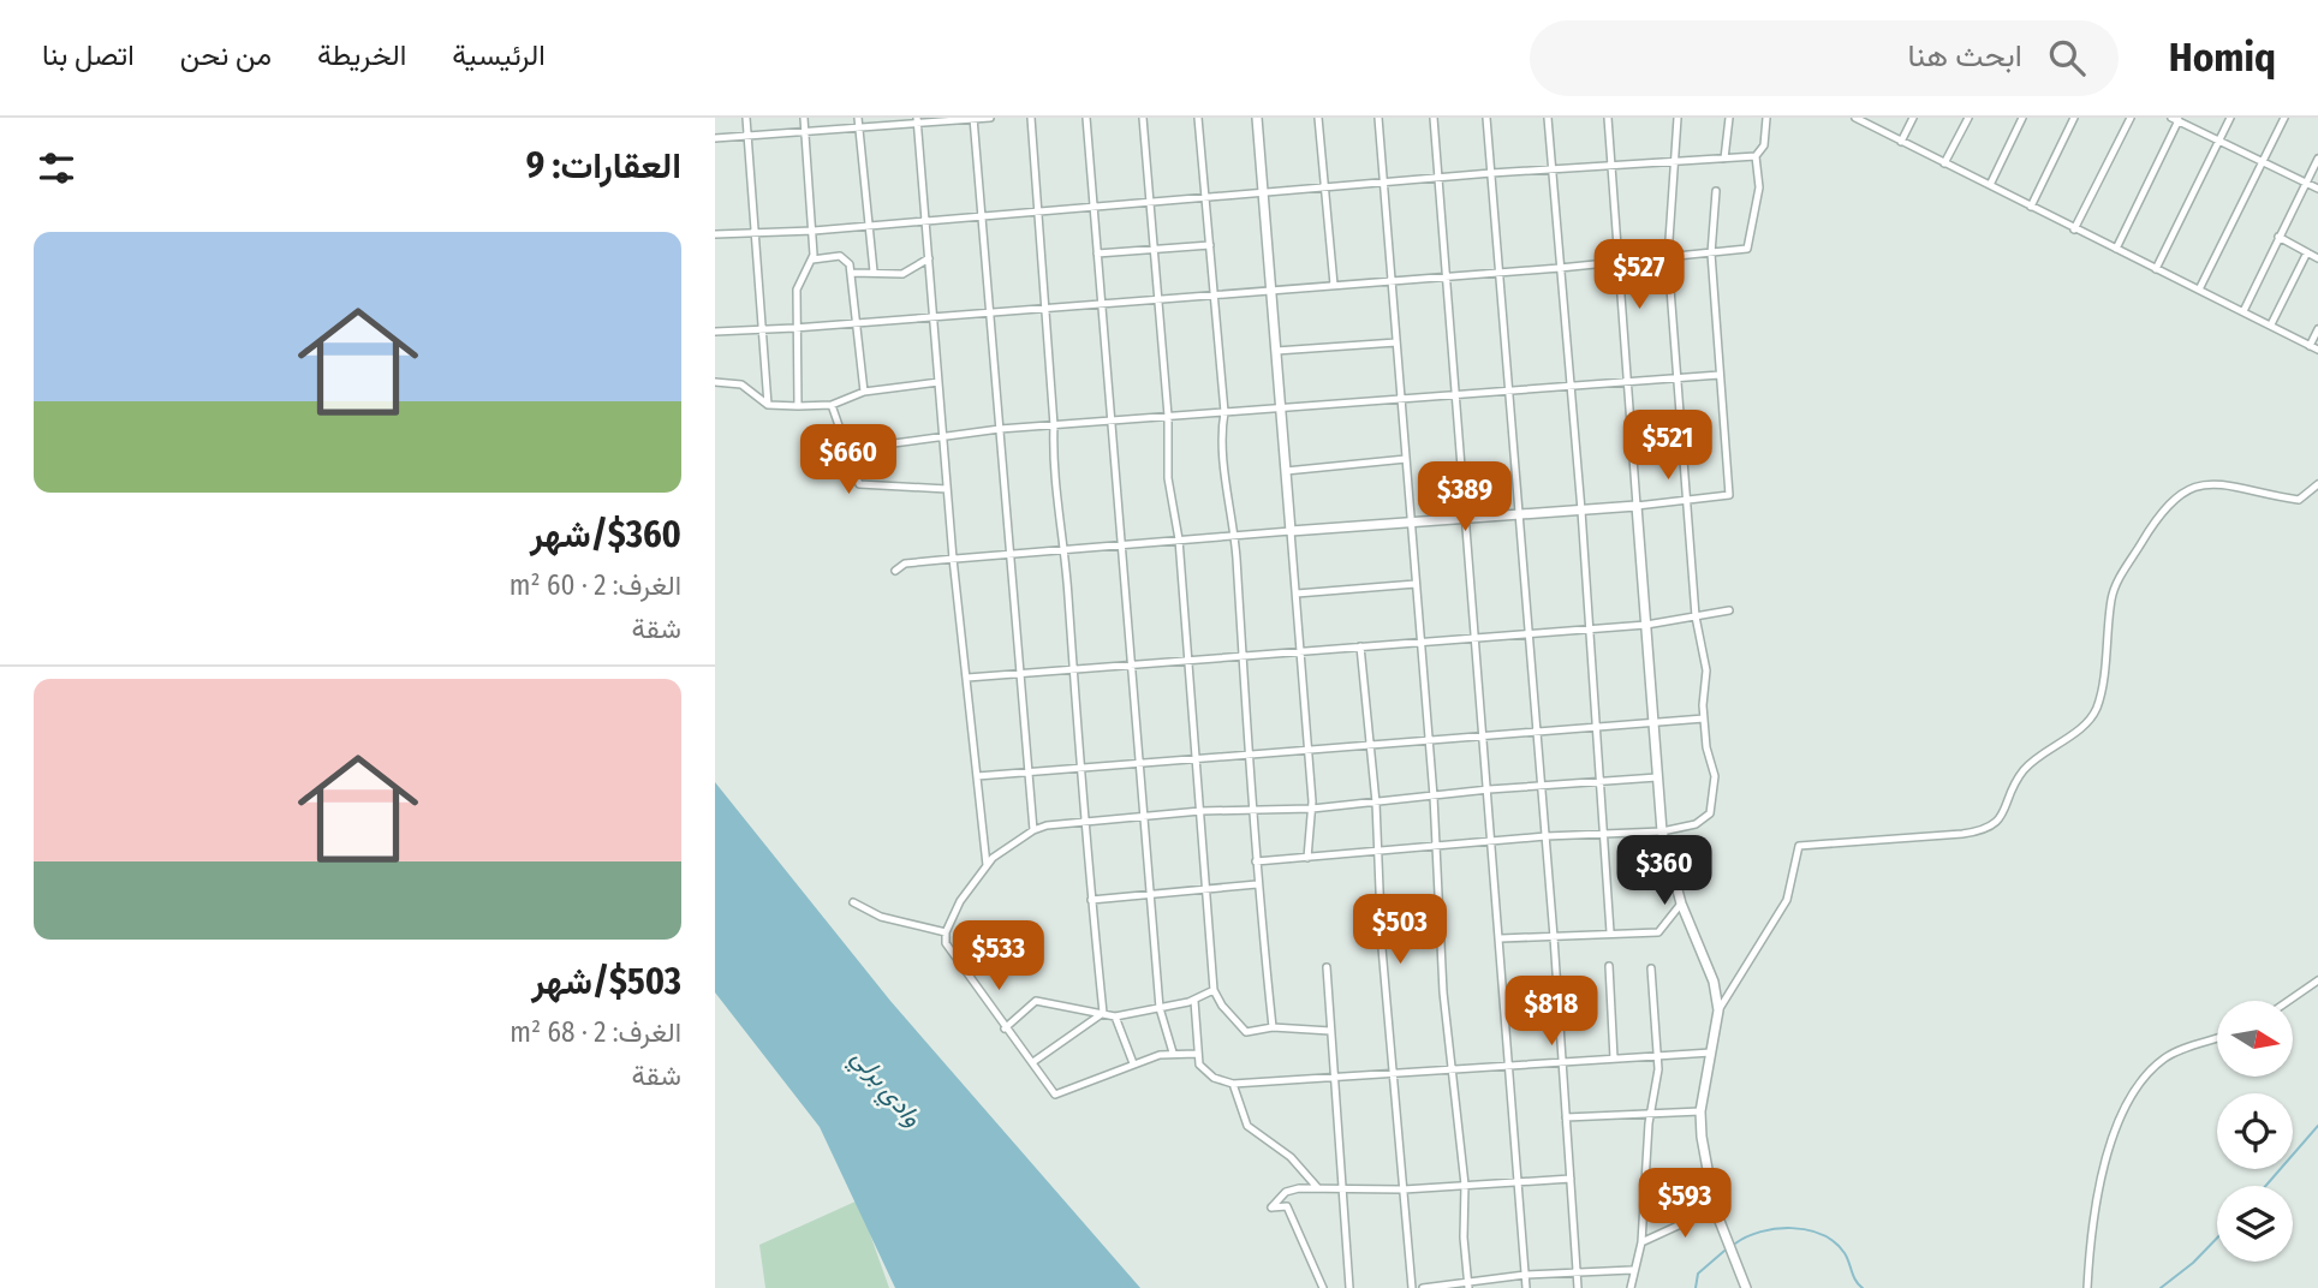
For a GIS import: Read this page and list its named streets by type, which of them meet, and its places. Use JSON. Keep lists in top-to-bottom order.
{
  "water": ["وادي برلي"],
  "north": "right",
  "page": {
    "header": "Homiq",
    "search": "ابحث هنا",
    "nav": [
      "الرئيسية",
      "الخريطة",
      "من نحن",
      "اتصل بنا"
    ],
    "heading": "العقارات: 9",
    "list": [
      {
        "name": "$360/شهر",
        "note": "الغرف: 2 · 60 m² · شقة"
      },
      {
        "name": "$503/شهر",
        "note": "الغرف: 2 · 68 m² · شقة"
      }
    ],
    "price": [
      "$527",
      "$521",
      "$660",
      "$389",
      "$360",
      "$503",
      "$533",
      "$818",
      "$593"
    ]
  }
}
